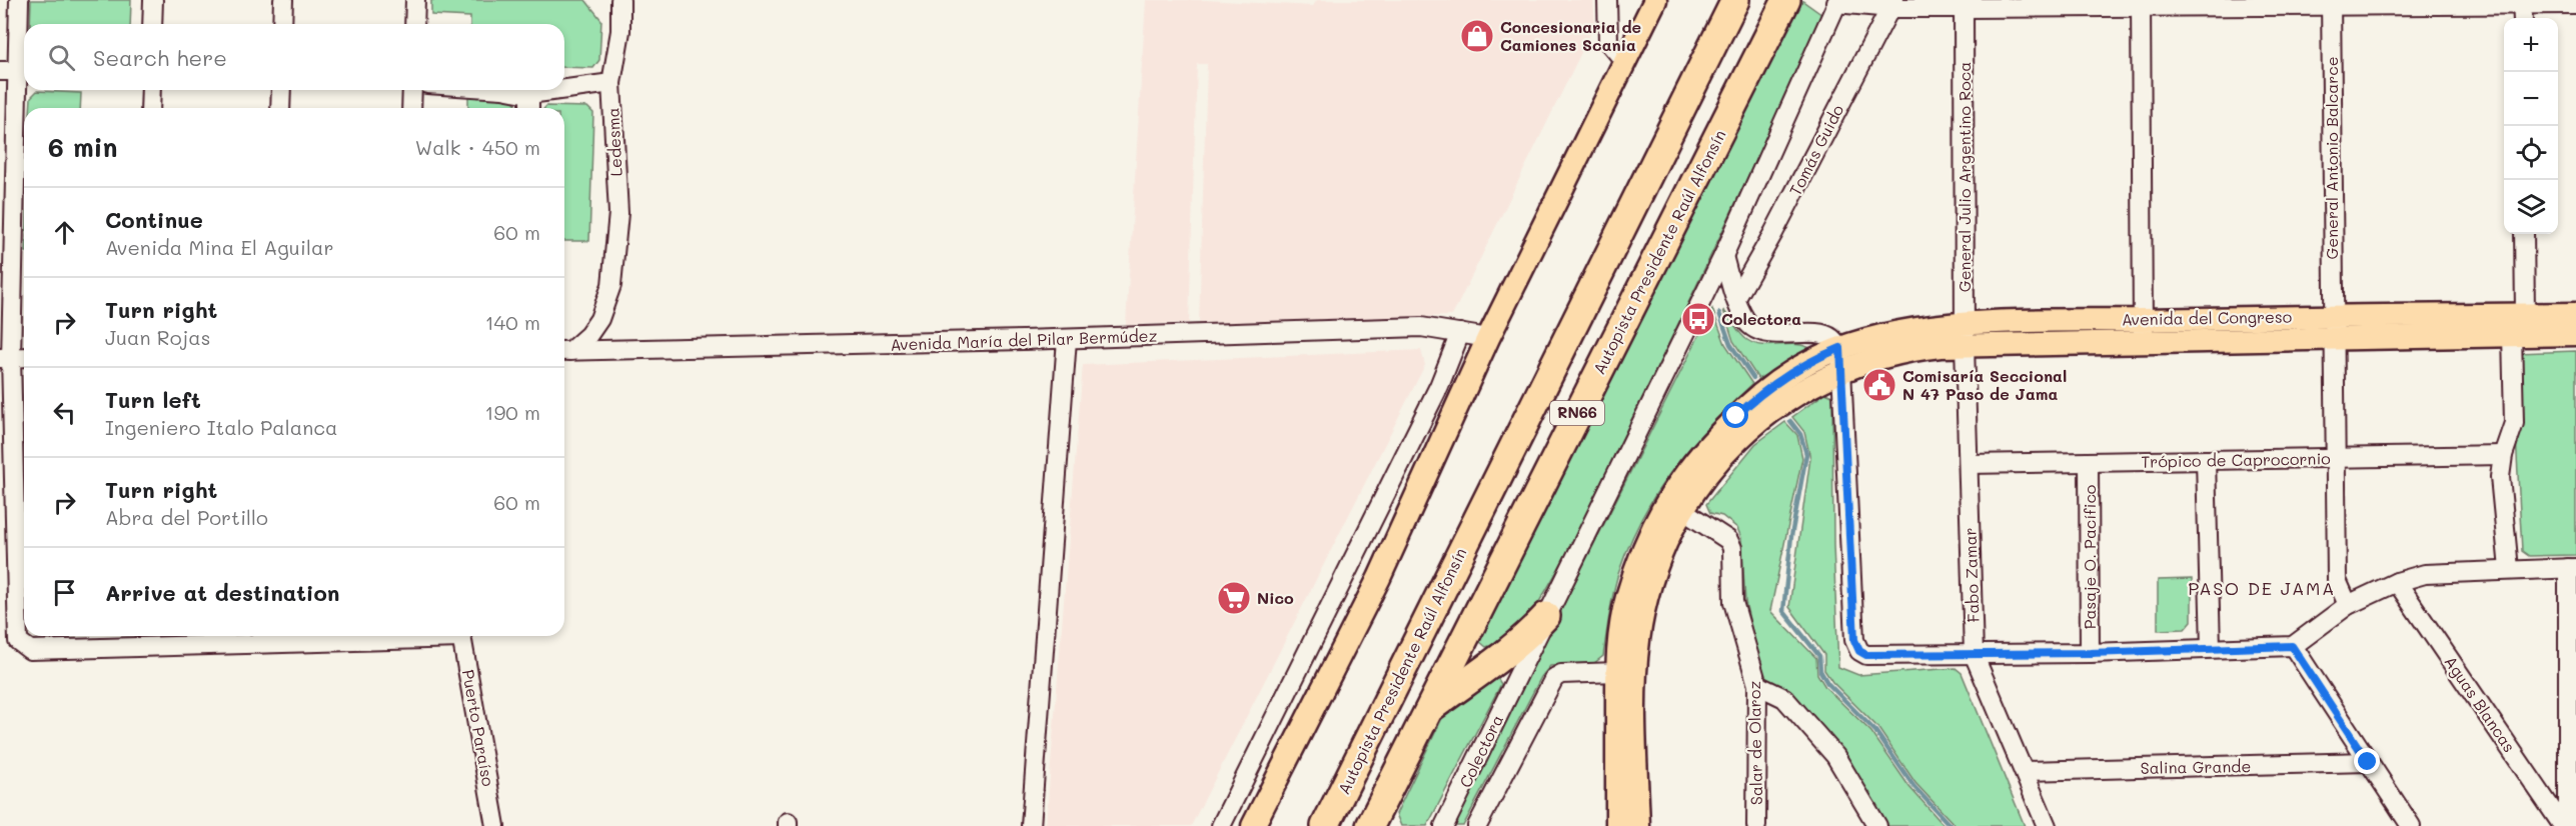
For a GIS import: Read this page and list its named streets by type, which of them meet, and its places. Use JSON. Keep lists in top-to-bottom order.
{
  "streets": {
    "highway": ["Autopista Presidente Raúl Alfonsín", "RN66"],
    "main road": ["Avenida del Congreso"],
    "street": [
      "Ledesma",
      "Tomás Guido",
      "General Antonio Balcarce",
      "General Julio Argentino Roca",
      "Avenida María del Pilar Bermúdez",
      "Trópico de Caprocornio",
      "Pasaje O. Pacífico",
      "Fabo Zamar",
      "Aguas Blancas",
      "Puerto Paraíso",
      "Salar de Olaroz",
      "Colectora",
      "Salina Grande"
    ]
  },
  "crossings": [
    ["Ledesma", "Avenida María del Pilar Bermúdez"],
    ["General Antonio Balcarce", "Avenida del Congreso"],
    ["General Antonio Balcarce", "Trópico de Caprocornio"],
    ["General Julio Argentino Roca", "Avenida del Congreso"],
    ["General Julio Argentino Roca", "Fabo Zamar"],
    ["Avenida del Congreso", "Fabo Zamar"],
    ["Trópico de Caprocornio", "Pasaje O. Pacífico"],
    ["Trópico de Caprocornio", "Fabo Zamar"],
    ["Fabo Zamar", "Salina Grande"]
  ],
  "districts": ["PASO DE JAMA"],
  "places": {
    "shop": ["Concesionaria de Camiones Scania"],
    "bus stop": ["Colectora"],
    "public building": ["Comisaría Seccional N 47 Paso de Jama"],
    "supermarket": ["Nico"]
  },
  "page": {
    "map_buttons": ["+", "−"],
    "search": "Search here",
    "heading": ["6 min", "Walk · 450 m"],
    "list": [
      ["Continue", "Avenida Mina El Aguilar", "60 m"],
      ["Turn right", "Juan Rojas", "140 m"],
      ["Turn left", "Ingeniero Italo Palanca", "190 m"],
      ["Turn right", "Abra del Portillo", "60 m"],
      "Arrive at destination"
    ]
  }
}
